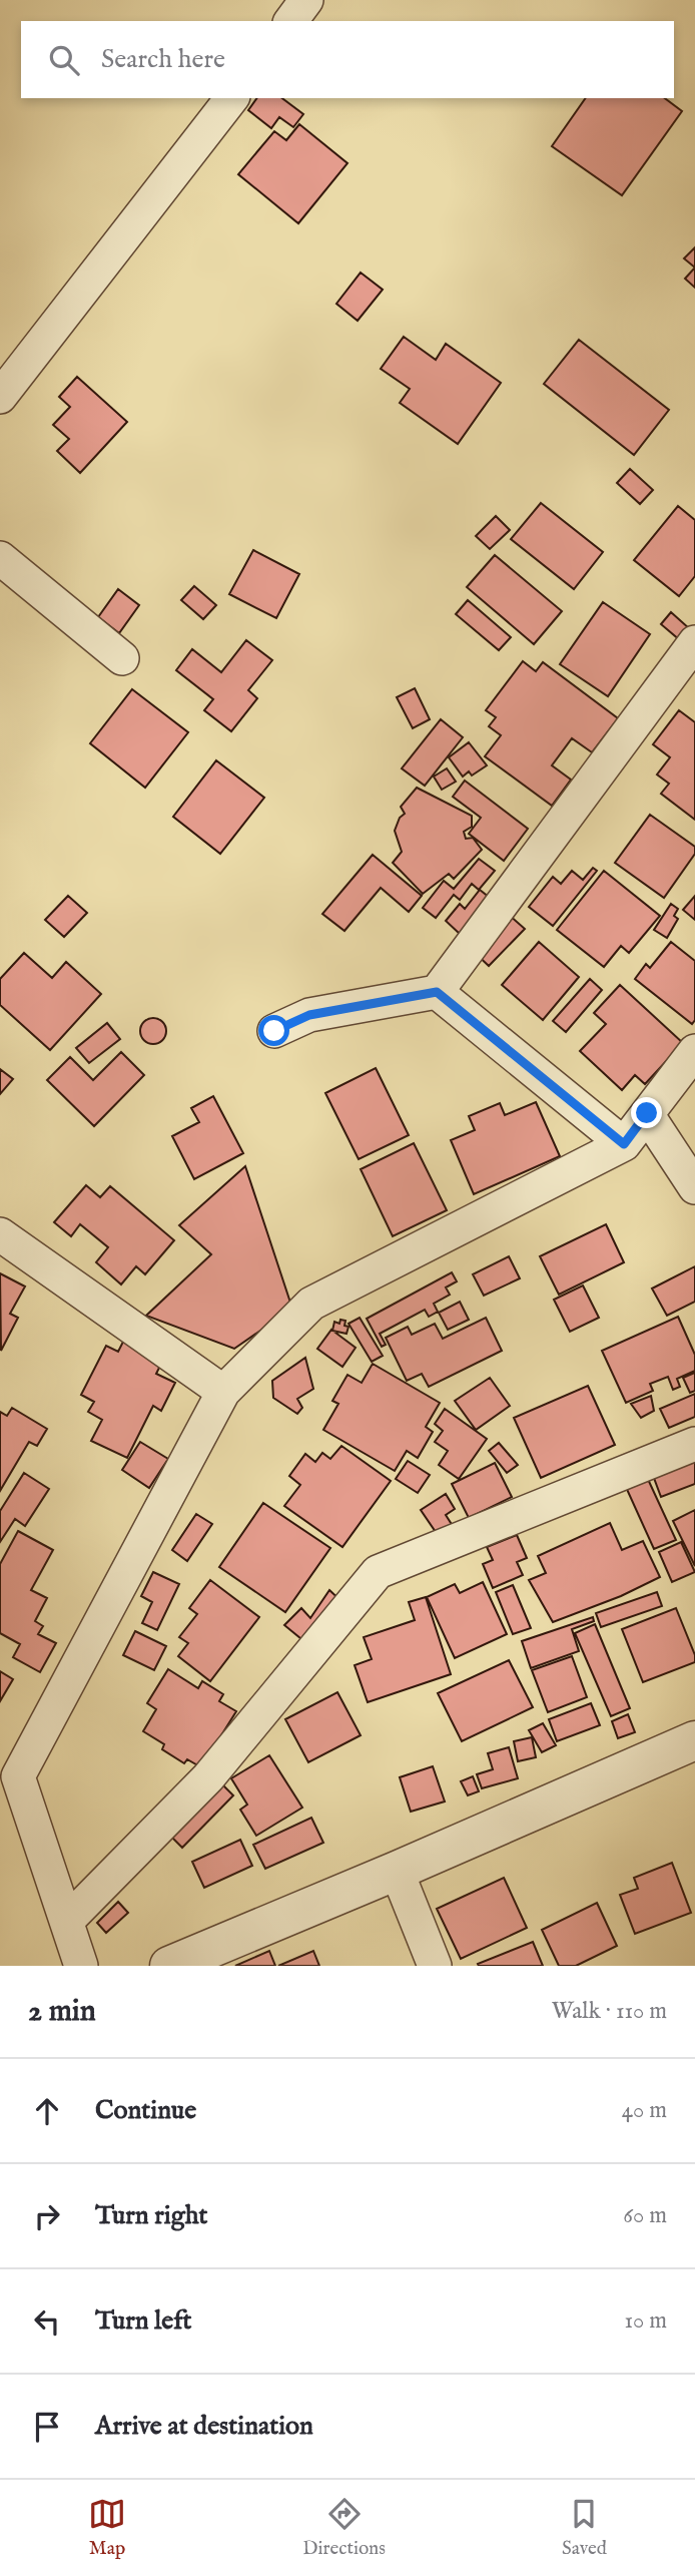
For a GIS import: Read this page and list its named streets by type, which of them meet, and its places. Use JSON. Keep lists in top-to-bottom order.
{
  "page": {
    "search": "Search here",
    "heading": ["2 min", "Walk · 110 m"],
    "list": [
      ["Continue", "40 m"],
      ["Turn right", "60 m"],
      ["Turn left", "10 m"],
      "Arrive at destination"
    ],
    "nav": ["Map", "Directions", "Saved"]
  }
}
